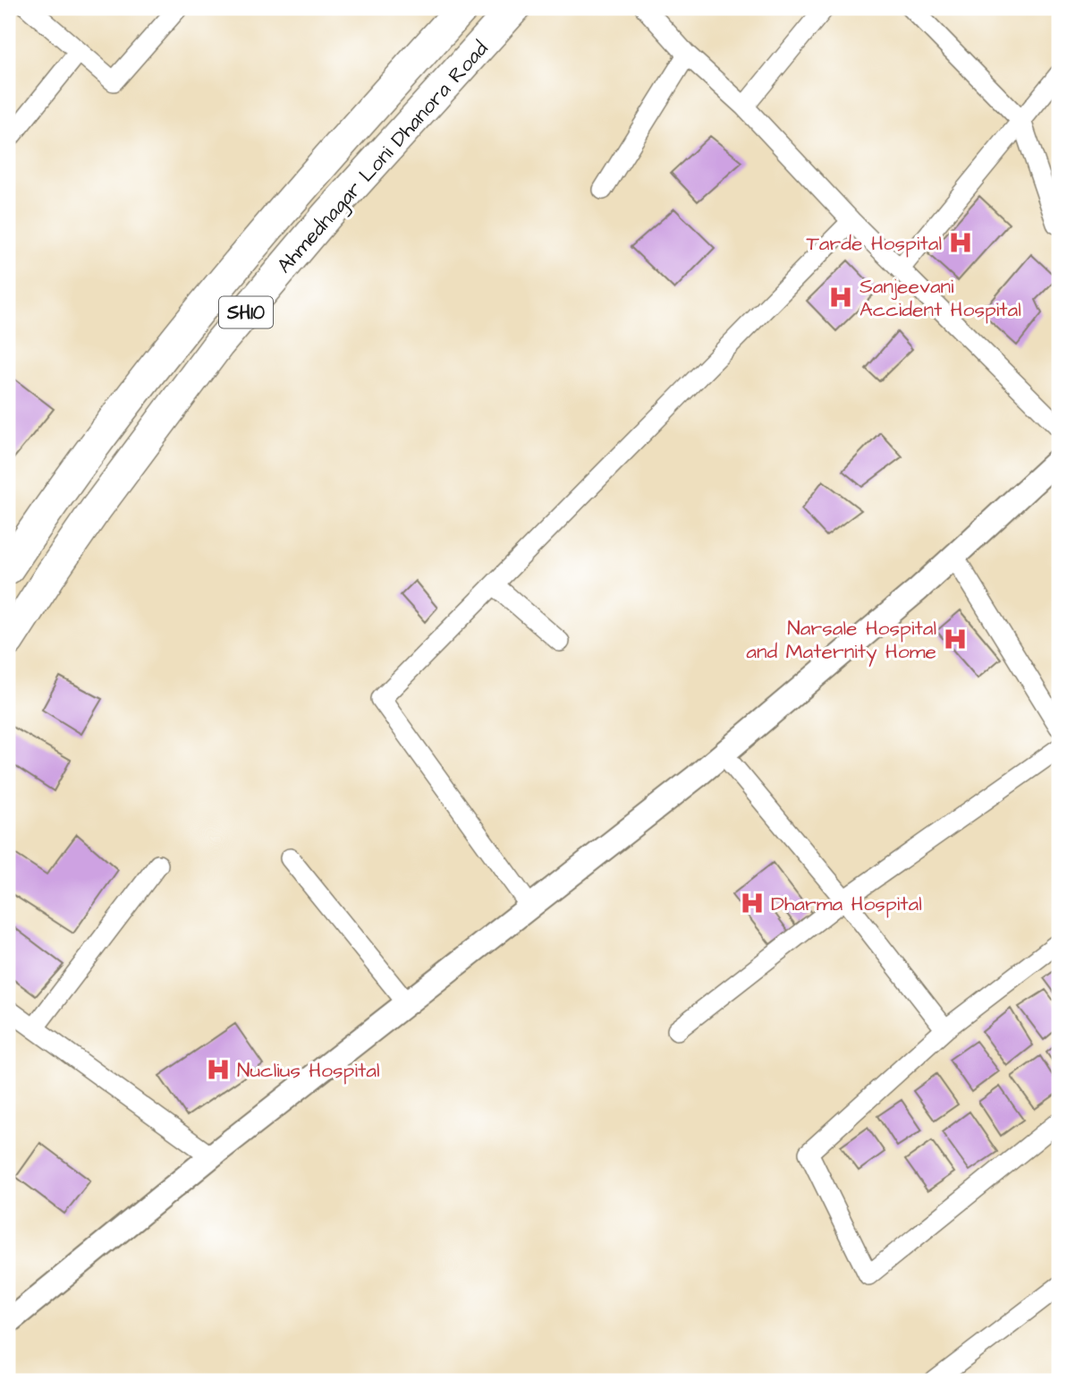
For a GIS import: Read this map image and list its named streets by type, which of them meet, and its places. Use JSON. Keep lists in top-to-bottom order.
{
  "streets": {
    "main road": ["Ahmednagar Loni Dhanora Road", "SH10"]
  },
  "places": {
    "hospital": [
      "Tarde Hospital",
      "Sanjeevani Accident Hospital",
      "Narsale Hospital and Maternity Home",
      "Dharma Hospital",
      "Nuclius Hospital"
    ]
  }
}
